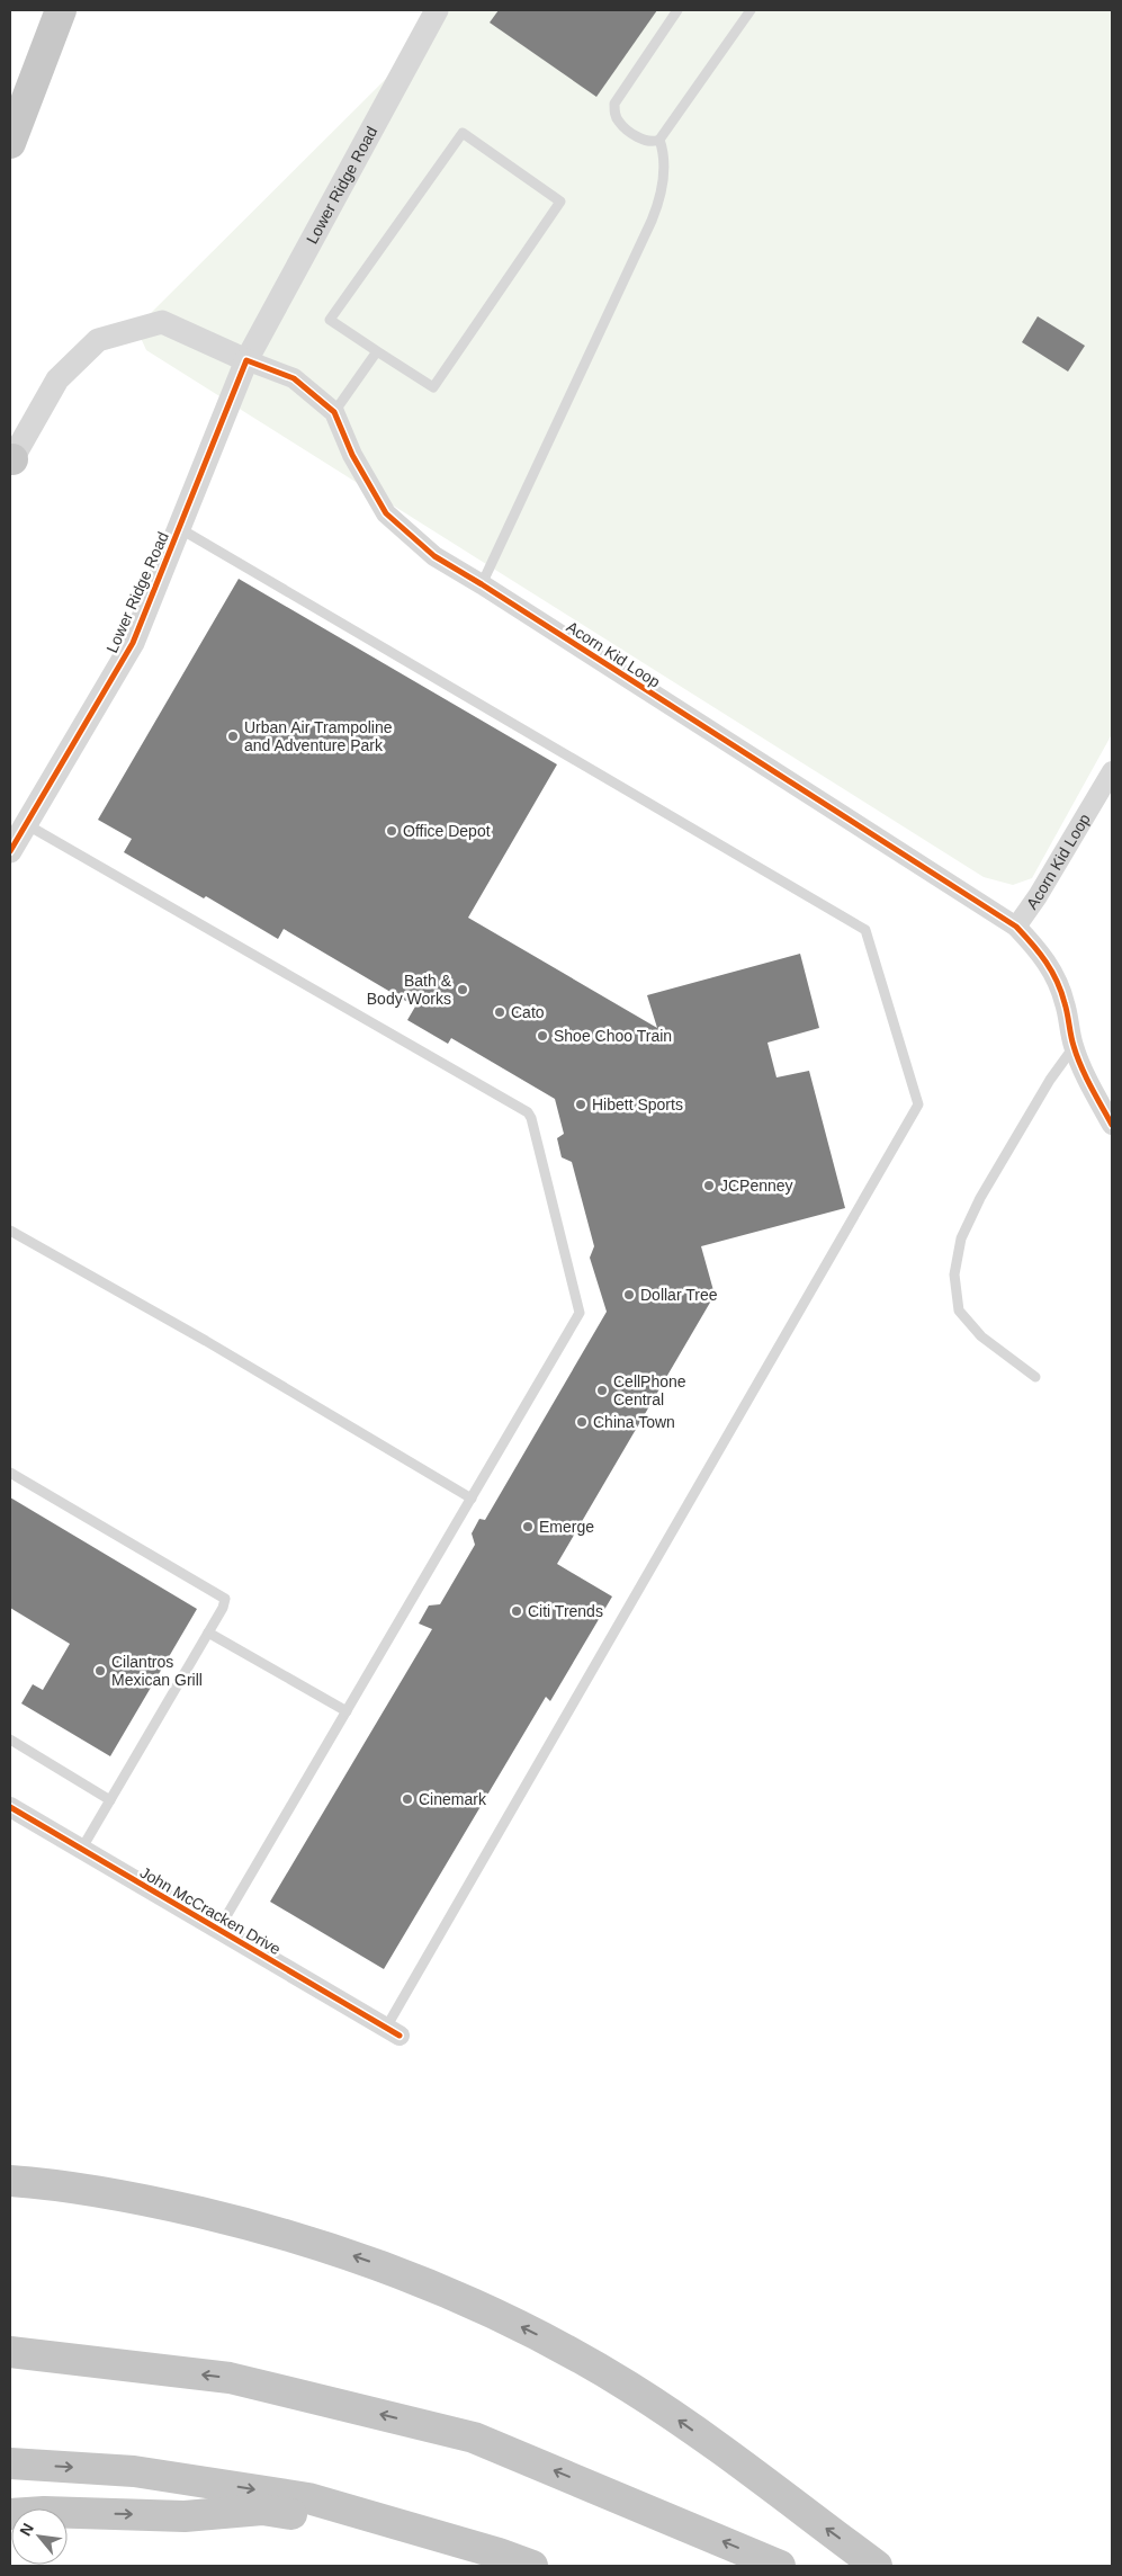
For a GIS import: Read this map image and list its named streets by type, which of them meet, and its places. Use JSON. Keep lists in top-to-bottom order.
{
  "streets": {
    "street": ["Lower Ridge Road", "Acorn Kid Loop", "John McCracken Drive"]
  },
  "places": [
    "Urban Air Trampoline and Adventure Park",
    "Office Depot",
    "Bath & Body Works",
    "Cato",
    "Shoe Choo Train",
    "Hibett Sports",
    "JCPenney",
    "Dollar Tree",
    "CellPhone Central",
    "China Town",
    "Emerge",
    "Citi Trends",
    "Cilantros Mexican Grill",
    "Cinemark"
  ],
  "north": "top left"
}
